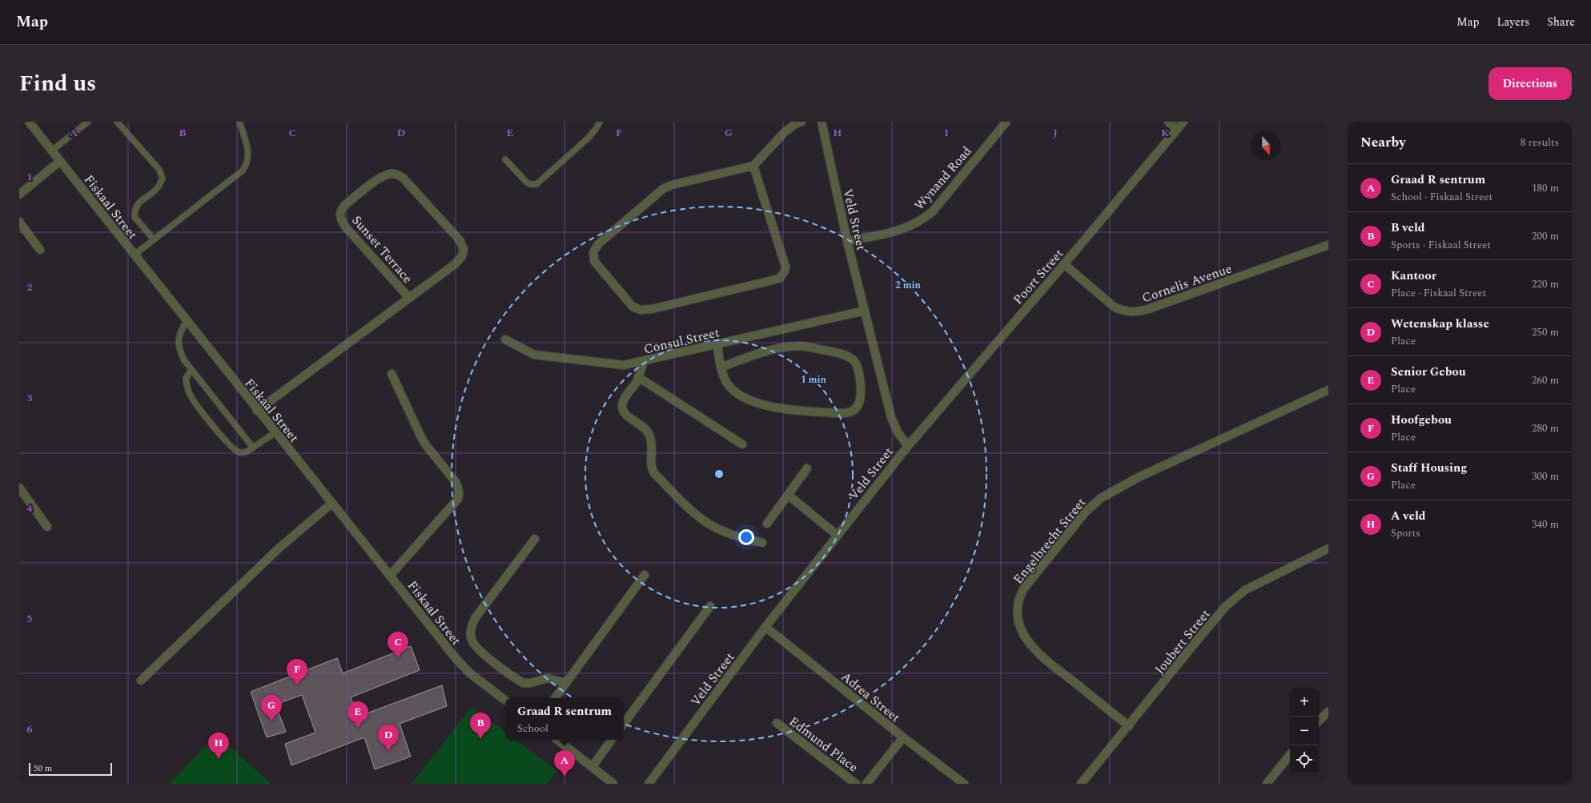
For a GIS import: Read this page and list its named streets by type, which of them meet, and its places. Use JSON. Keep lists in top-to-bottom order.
{
  "streets": {
    "street": [
      "Wynand Road",
      "Fiskaal Street",
      "Veld Street",
      "Sunset Terrace",
      "Poort Street",
      "Cornelis Avenue",
      "Consul Street",
      "Engelbrecht Street",
      "Joubert Street",
      "Adrea Street",
      "Edmund Place"
    ]
  },
  "crossings": [
    ["Wynand Road", "Veld Street"],
    ["Fiskaal Street", "Sunset Terrace"],
    ["Veld Street", "Poort Street"],
    ["Veld Street", "Consul Street"],
    ["Veld Street", "Adrea Street"],
    ["Poort Street", "Cornelis Avenue"],
    ["Engelbrecht Street", "Joubert Street"]
  ],
  "scale_bar": "50 m",
  "north": "bottom",
  "page": {
    "header": "Map",
    "nav": ["Map", "Layers", "Share"],
    "title": "Find us",
    "buttons": "Directions",
    "heading": ["Nearby", "8 results"],
    "list": [
      {
        "mark": "A",
        "name": "Graad R sentrum",
        "note": "School · Fiskaal Street",
        "value": "180 m"
      },
      {
        "mark": "B",
        "name": "B veld",
        "note": "Sports · Fiskaal Street",
        "value": "200 m"
      },
      {
        "mark": "C",
        "name": "Kantoor",
        "note": "Place · Fiskaal Street",
        "value": "220 m"
      },
      {
        "mark": "D",
        "name": "Wetenskap klasse",
        "note": "Place",
        "value": "250 m"
      },
      {
        "mark": "E",
        "name": "Senior Gebou",
        "note": "Place",
        "value": "260 m"
      },
      {
        "mark": "F",
        "name": "Hoofgebou",
        "note": "Place",
        "value": "280 m"
      },
      {
        "mark": "G",
        "name": "Staff Housing",
        "note": "Place",
        "value": "300 m"
      },
      {
        "mark": "H",
        "name": "A veld",
        "note": "Sports",
        "value": "340 m"
      }
    ],
    "pins": [
      "C",
      "F",
      "G",
      "E",
      "B",
      "D",
      "H",
      "A"
    ],
    "map_buttons": ["+", "−"],
    "popup": ["Graad R sentrum", "School"],
    "scale": "50 m"
  },
  "grid": {
    "columns": [
      "A",
      "B",
      "C",
      "D",
      "E",
      "F",
      "G",
      "H",
      "I",
      "J",
      "K"
    ],
    "rows": [
      "1",
      "2",
      "3",
      "4",
      "5",
      "6"
    ]
  },
  "rings": ["2 min", "1 min"]
}
